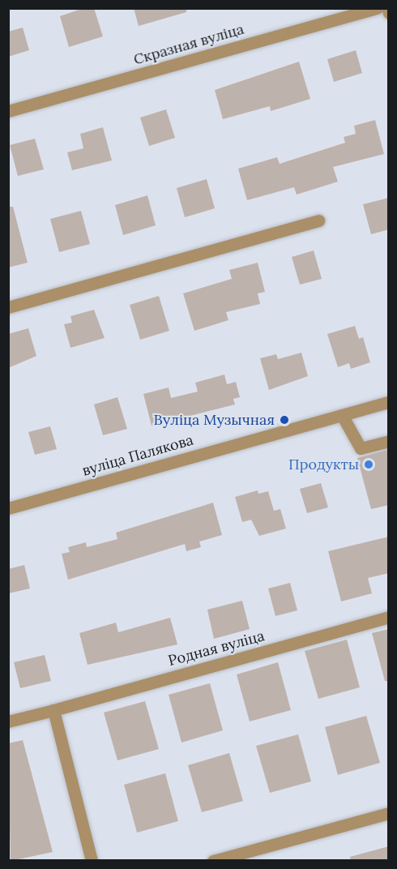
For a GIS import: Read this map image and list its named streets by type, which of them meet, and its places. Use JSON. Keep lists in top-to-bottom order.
{
  "streets": {
    "street": ["Скразная вуліца", "вуліца Палякова", "Родная вуліца"]
  },
  "places": ["Вуліца Музычная", "Продукты"]
}
